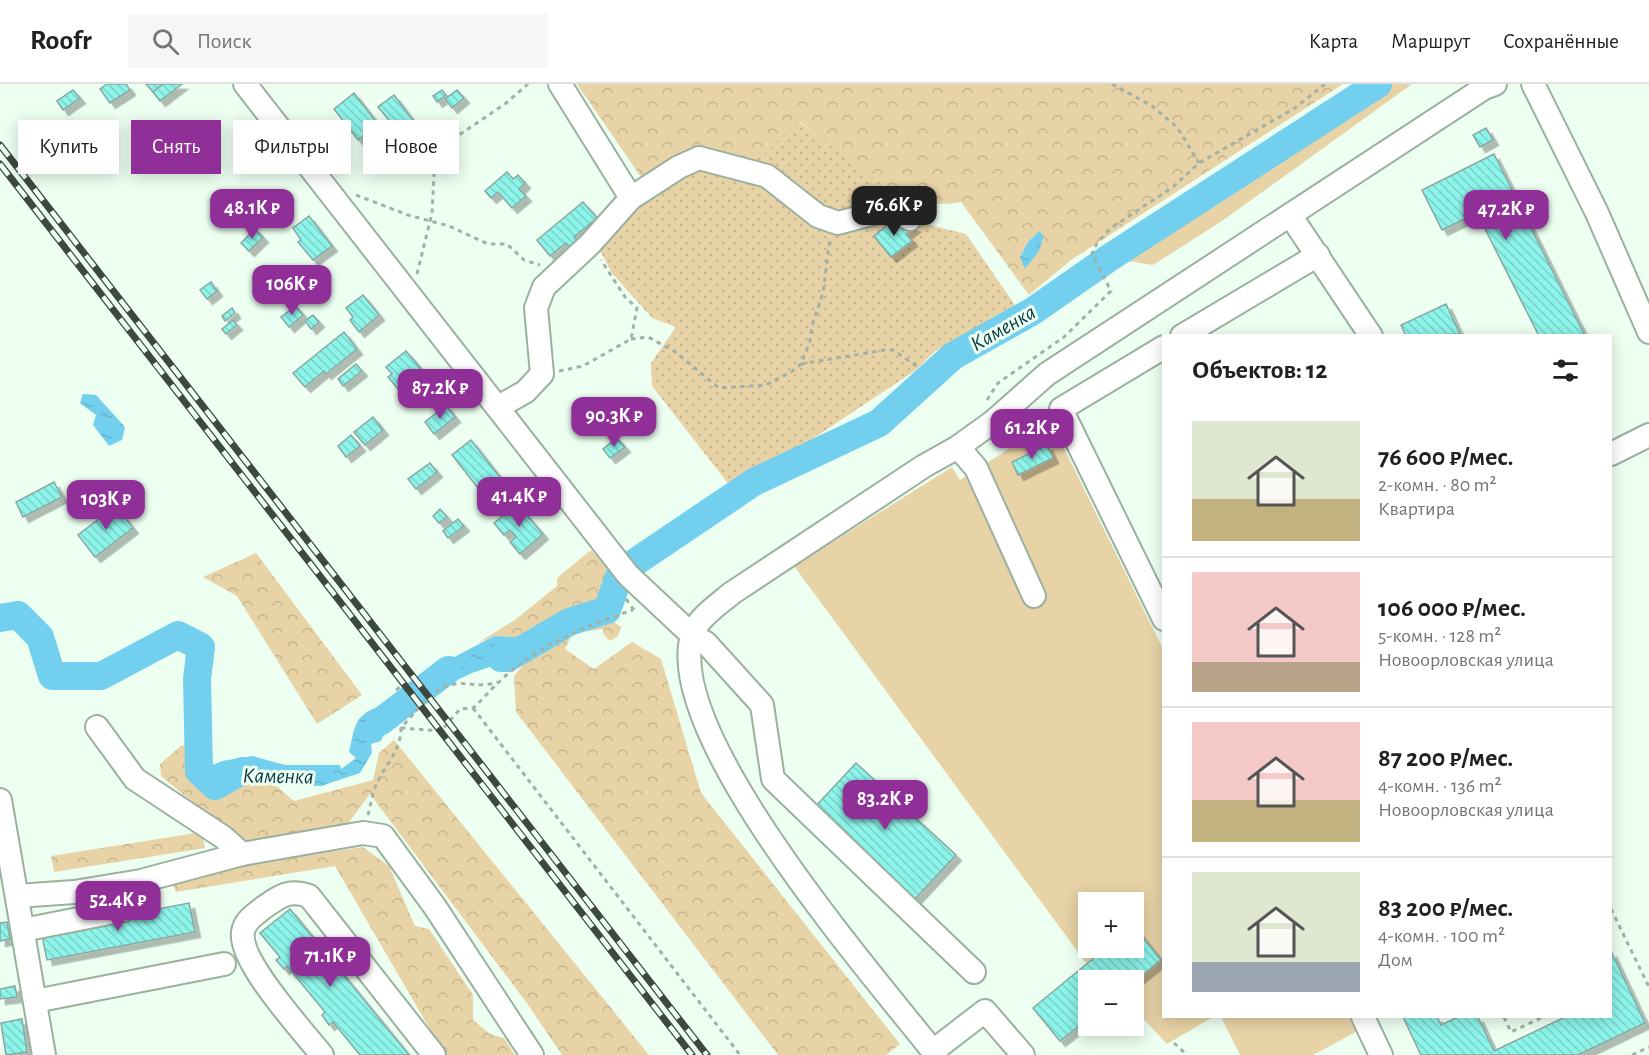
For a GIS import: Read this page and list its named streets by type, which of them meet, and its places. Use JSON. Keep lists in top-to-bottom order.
{
  "water": ["Каменка"],
  "page": {
    "header": "Roofr",
    "search": "Поиск",
    "nav": ["Карта", "Маршрут", "Сохранённые"],
    "chip": [
      "Купить",
      "Снять",
      "Фильтры",
      "Новое"
    ],
    "price": [
      "76.6K ₽",
      "48.1K ₽",
      "47.2K ₽",
      "106K ₽",
      "87.2K ₽",
      "90.3K ₽",
      "61.2K ₽",
      "41.4K ₽",
      "103K ₽",
      "83.2K ₽",
      "52.4K ₽",
      "71.1K ₽"
    ],
    "heading": "Объектов: 12",
    "list": [
      {
        "name": "76 600 ₽/мес.",
        "note": "2-комн. · 80 m² · Квартира"
      },
      {
        "name": "106 000 ₽/мес.",
        "note": "5-комн. · 128 m² · Новоорловская улица"
      },
      {
        "name": "87 200 ₽/мес.",
        "note": "4-комн. · 136 m² · Новоорловская улица"
      },
      {
        "name": "83 200 ₽/мес.",
        "note": "4-комн. · 100 m² · Дом"
      }
    ],
    "map_buttons": ["+", "−"]
  }
}
